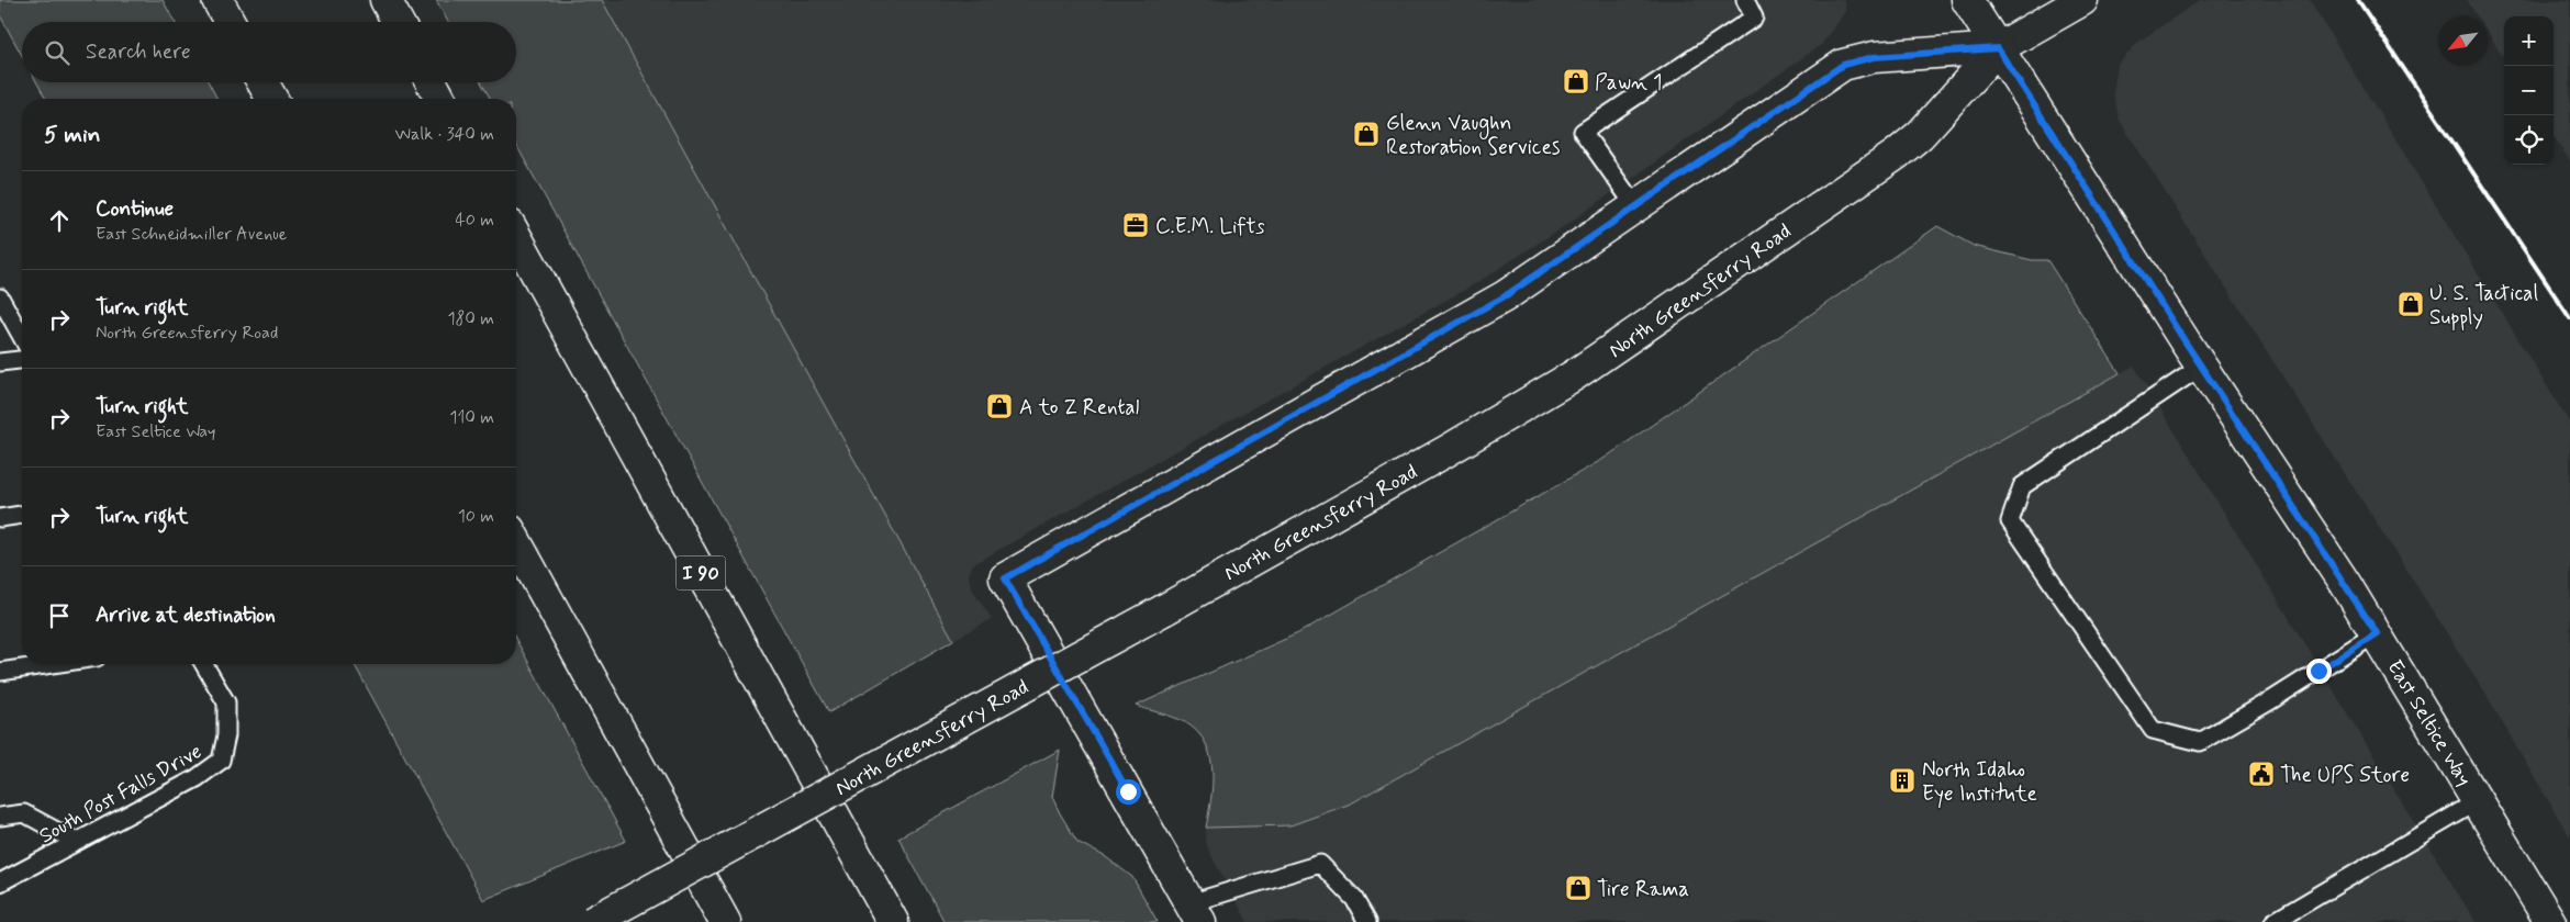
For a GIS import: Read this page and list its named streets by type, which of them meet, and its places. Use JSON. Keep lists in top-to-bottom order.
{
  "streets": {
    "main road": ["North Greensferry Road", "I 90", "East Seltice Way"],
    "lane": ["South Post Falls Drive"]
  },
  "crossings": [
    ["North Greensferry Road", "East Seltice Way"]
  ],
  "places": {
    "shop": [
      "Pawn 1",
      "Glenn Vaughn Restoration Services",
      "U. S. Tactical Supply",
      "A to Z Rental",
      "Tire Rama"
    ],
    "office": ["C.E.M. Lifts"],
    "public building": ["The UPS Store"],
    "building": ["North Idaho Eye Institute"]
  },
  "north": "bottom left",
  "page": {
    "map_buttons": ["+", "−"],
    "search": "Search here",
    "heading": ["5 min", "Walk · 340 m"],
    "list": [
      ["Continue", "East Schneidmiller Avenue", "40 m"],
      ["Turn right", "North Greensferry Road", "180 m"],
      ["Turn right", "East Seltice Way", "110 m"],
      ["Turn right", "10 m"],
      "Arrive at destination"
    ]
  }
}
